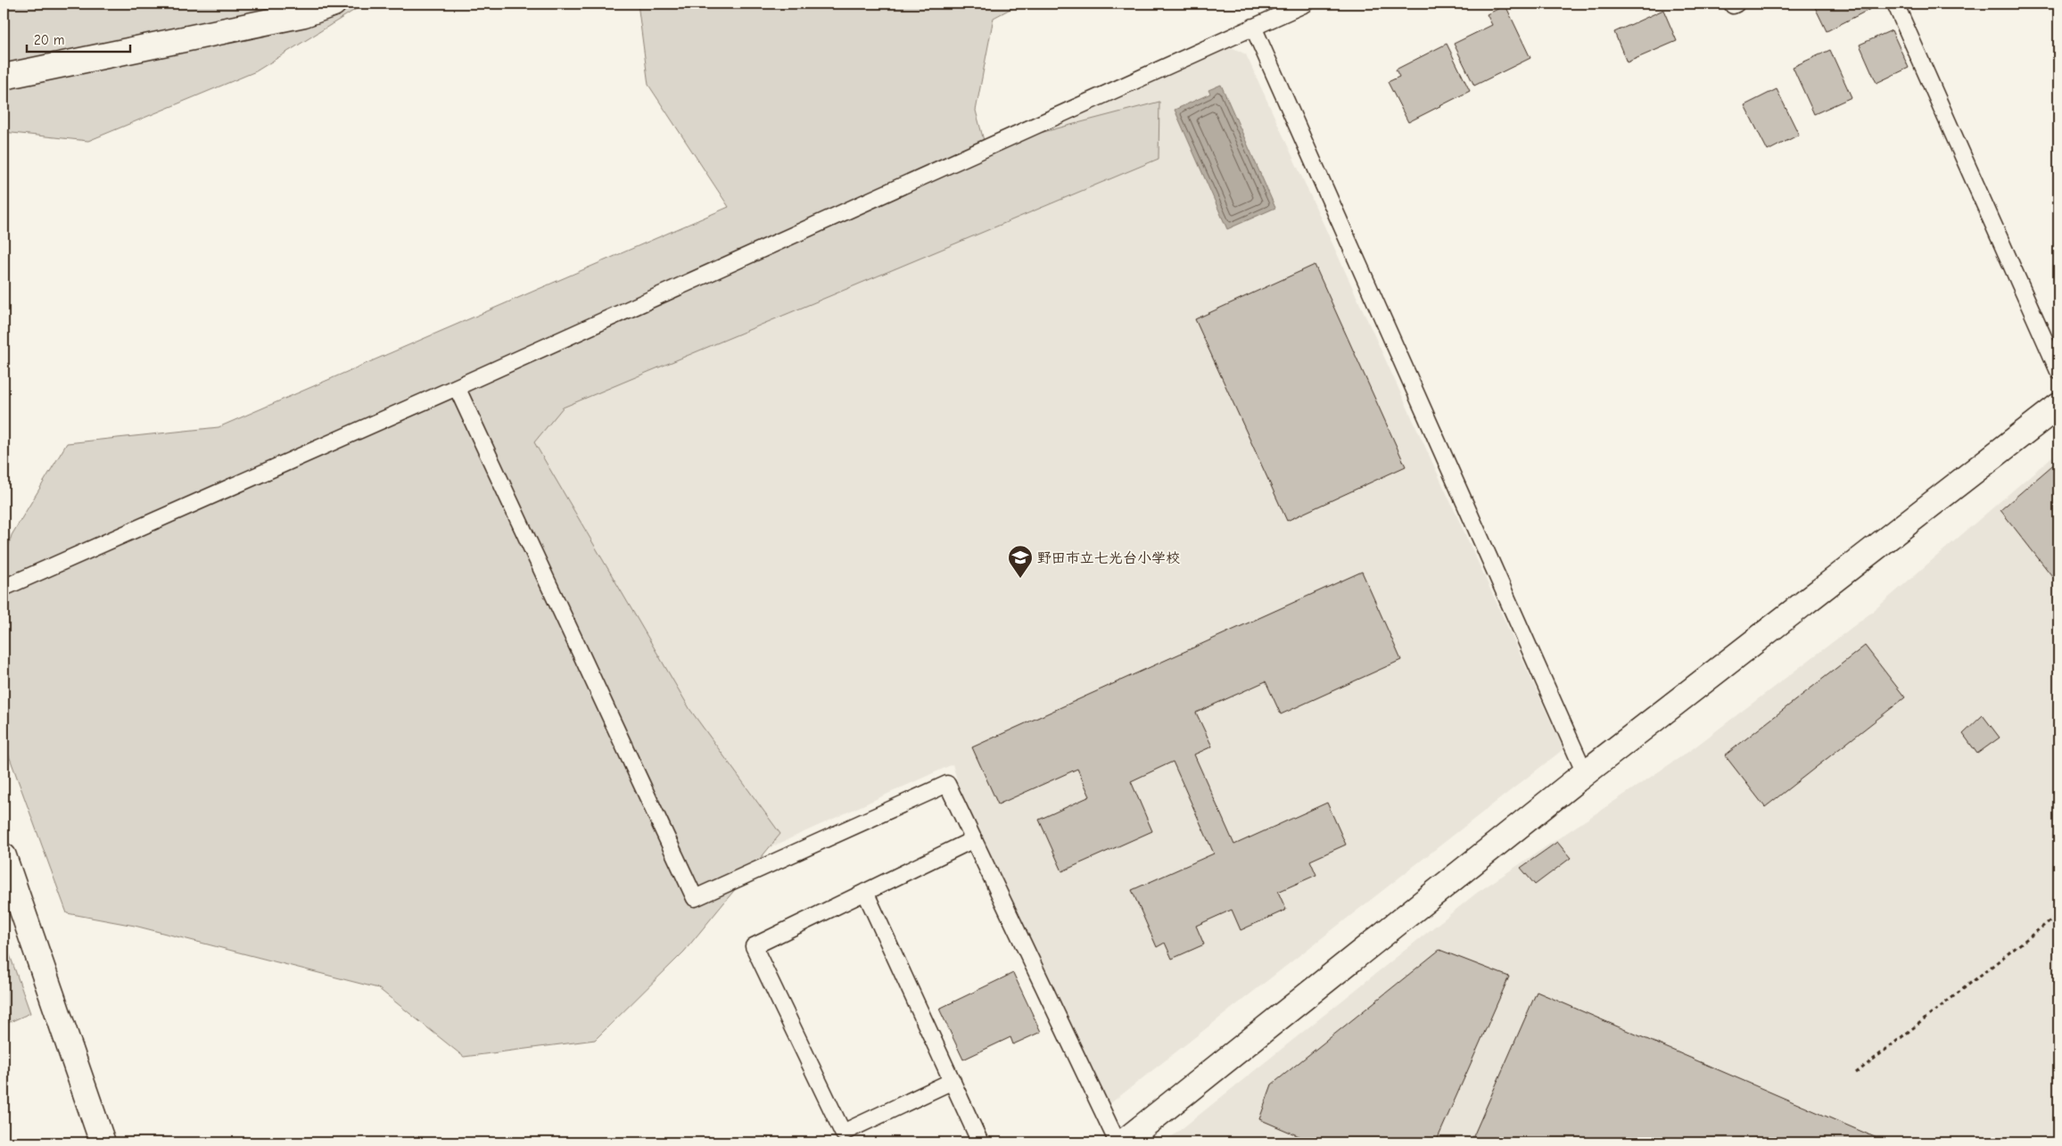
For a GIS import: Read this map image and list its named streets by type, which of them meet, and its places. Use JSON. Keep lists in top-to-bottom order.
{
  "places": {
    "school or university": ["野田市立七光台小学校"]
  },
  "scale_bar": "20 m"
}
